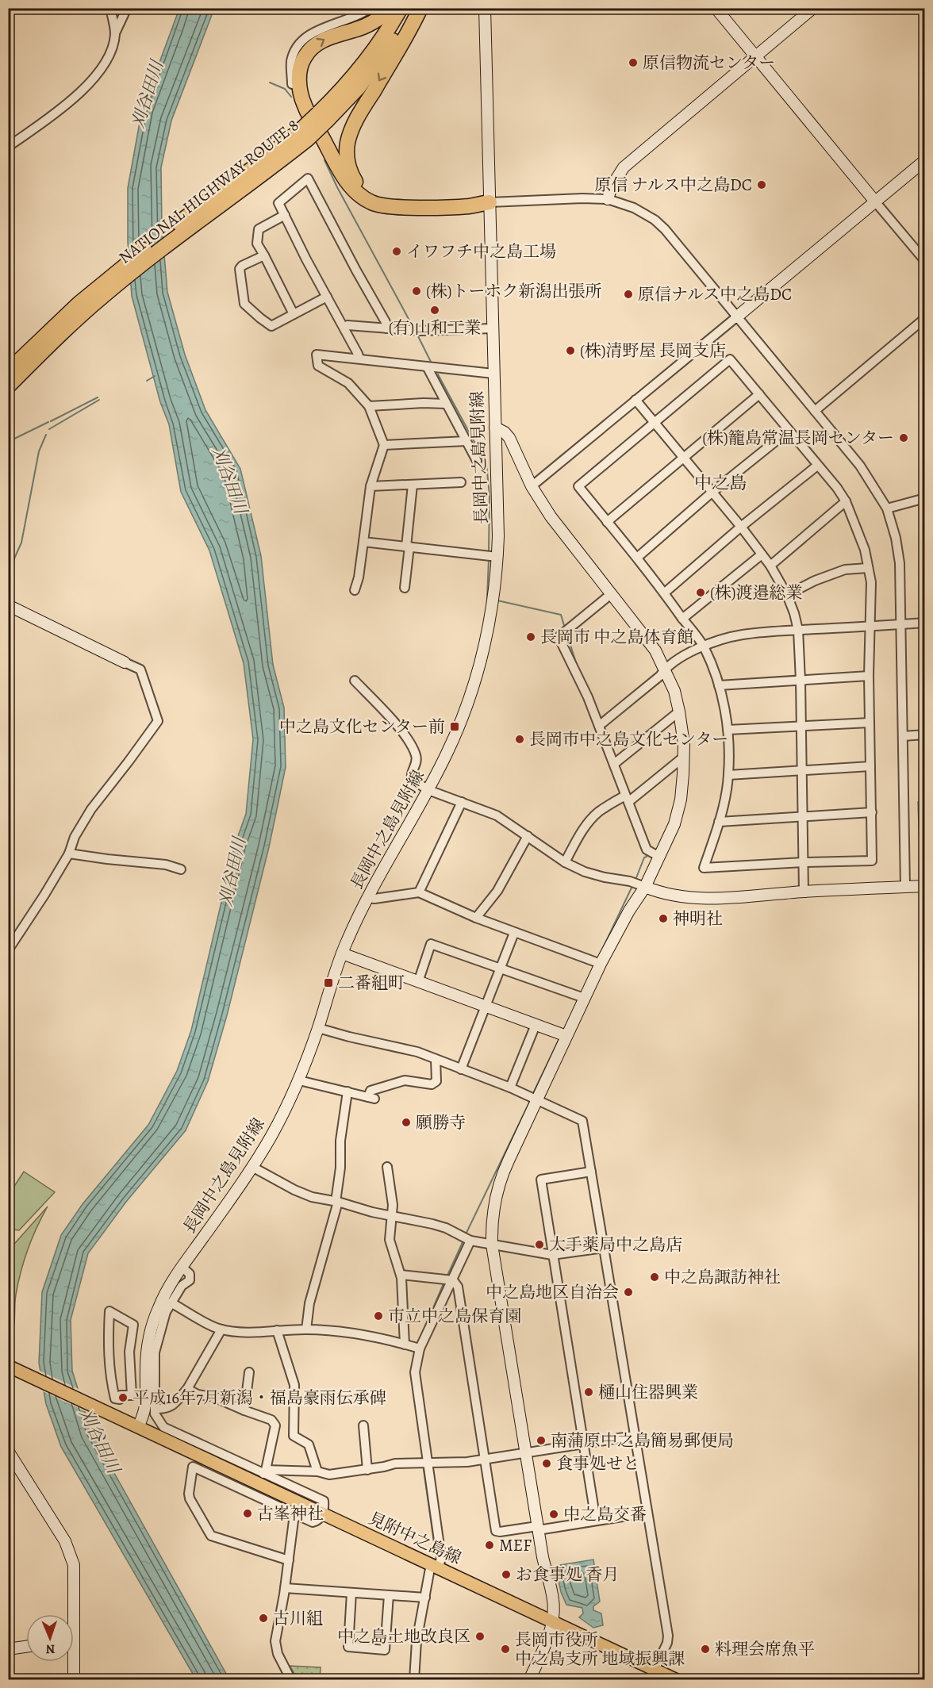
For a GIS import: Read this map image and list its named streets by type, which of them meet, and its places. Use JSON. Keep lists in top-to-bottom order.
{
  "streets": {
    "highway": ["NATIONAL HIGHWAY ROUTE 8"],
    "main road": ["見附中之島線"],
    "street": ["長岡中之島見附線"]
  },
  "crossings": [
    ["長岡中之島見附線", "見附中之島線"]
  ],
  "districts": ["中之島"],
  "water": ["刈谷田川"],
  "places": {
    "other": [
      "原信物流センター",
      "原信 ナルス中之島DC",
      "イワフチ中之島工場",
      "(株)トーホク新潟出張所",
      "原信ナルス中之島DC",
      "(有)山和工業",
      "(株)清野屋 長岡支店",
      "(株)籠島常温長岡センター",
      "(株)渡邉総業",
      "長岡市 中之島体育館",
      "長岡市中之島文化センター",
      "神明社",
      "願勝寺",
      "大手薬局中之島店",
      "中之島諏訪神社",
      "中之島地区自治会",
      "市立中之島保育園",
      "樋山住器興業",
      "平成16年7月新潟・福島豪雨伝承碑",
      "南蒲原中之島簡易郵便局",
      "食事処せと",
      "古峯神社",
      "中之島交番",
      "MEF",
      "お食事処 香月",
      "古川組",
      "中之島土地改良区",
      "長岡市役所 中之島支所 地域振興課",
      "料理会席魚平"
    ],
    "transit": ["中之島文化センター前", "二番組町"]
  },
  "north": "bottom"
}
